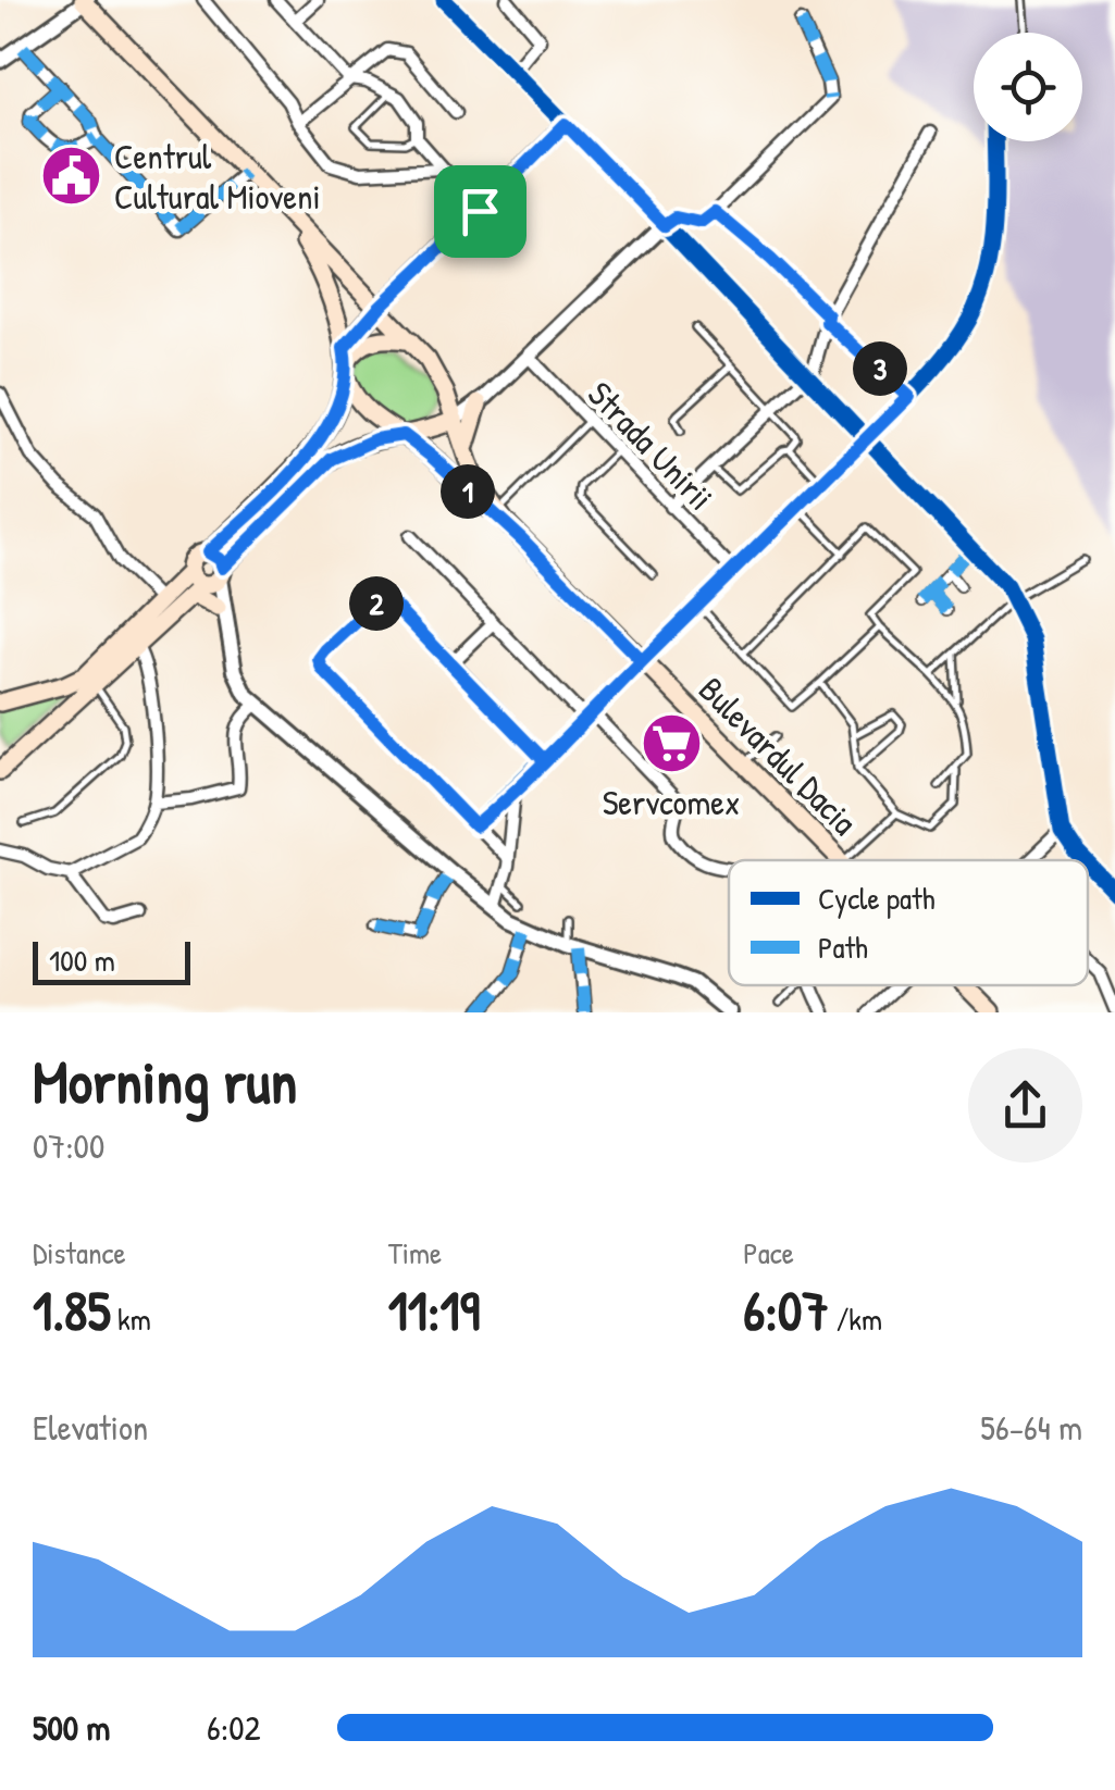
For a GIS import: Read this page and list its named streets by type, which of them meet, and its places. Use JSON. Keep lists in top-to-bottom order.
{
  "streets": {
    "main road": ["Bulevardul Dacia"],
    "street": ["Strada Unirii"]
  },
  "places": {
    "public building": ["Centrul Cultural Mioveni"],
    "supermarket": ["Servcomex"]
  },
  "legend": ["Cycle path", "Path"],
  "scale_bar": "100 m",
  "page": {
    "pins": ["3", "1", "2"],
    "scale": "100 m",
    "heading": ["Morning run", "07:00"],
    "stats": [
      ["Distance", "1.85 km"],
      ["Time", "11:19"],
      ["Pace", "6:07 /km"]
    ],
    "chart": ["Elevation", "56–64 m"],
    "list": [
      {
        "name": "500 m",
        "note": "6:02"
      }
    ]
  }
}
